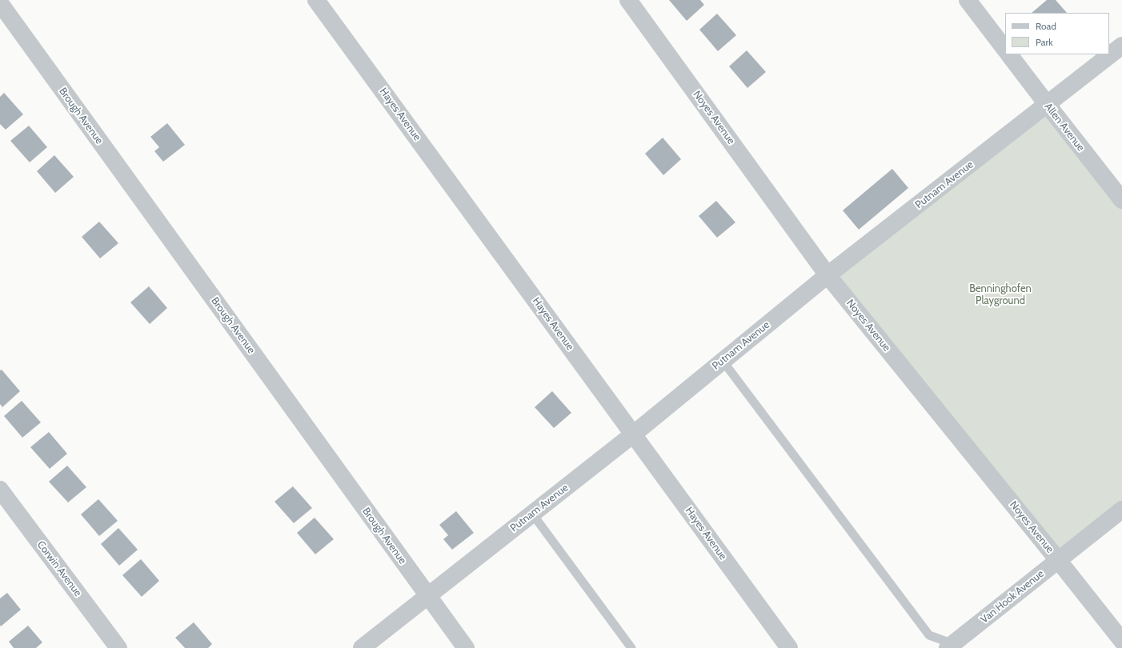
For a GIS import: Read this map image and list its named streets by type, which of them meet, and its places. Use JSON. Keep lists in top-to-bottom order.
{
  "streets": {
    "street": [
      "Hayes Avenue",
      "Brough Avenue",
      "Noyes Avenue",
      "Allen Avenue",
      "Putnam Avenue",
      "Corwin Avenue",
      "Van Hook Avenue"
    ]
  },
  "crossings": [
    ["Hayes Avenue", "Putnam Avenue"],
    ["Brough Avenue", "Putnam Avenue"],
    ["Noyes Avenue", "Putnam Avenue"],
    ["Noyes Avenue", "Van Hook Avenue"],
    ["Allen Avenue", "Putnam Avenue"]
  ],
  "parks": ["Benninghofen Playground"],
  "legend": ["Road", "Park"]
}
